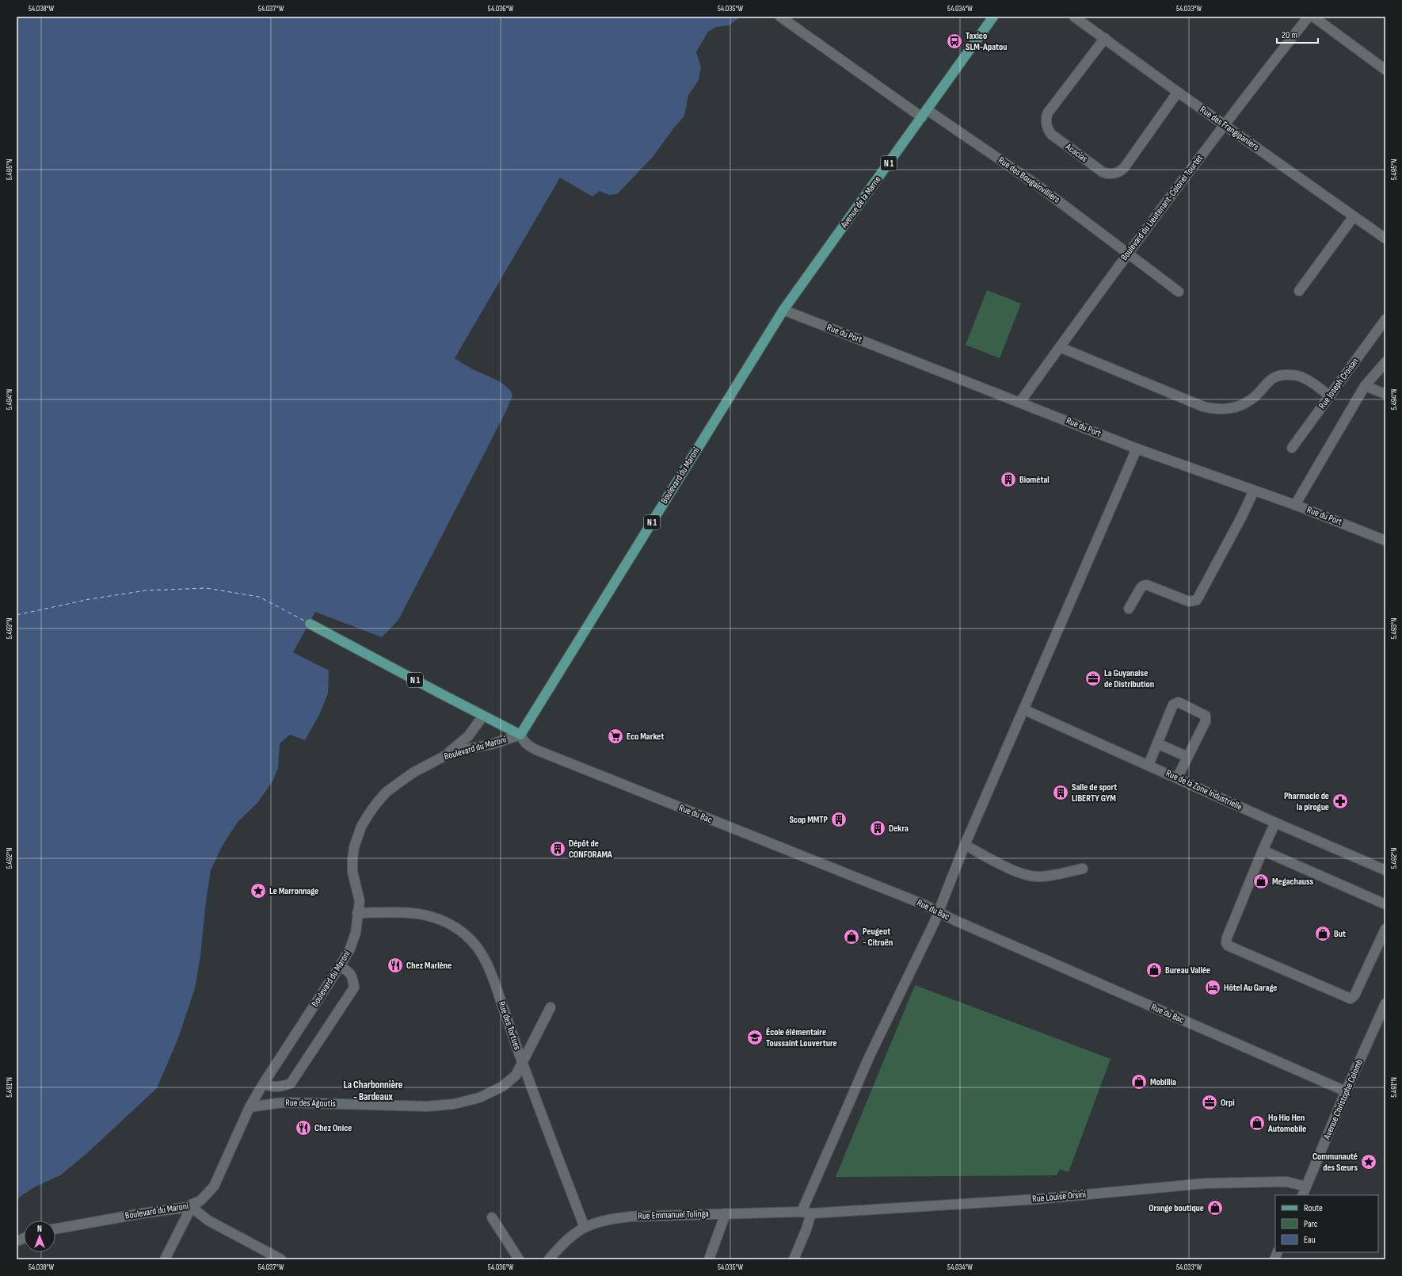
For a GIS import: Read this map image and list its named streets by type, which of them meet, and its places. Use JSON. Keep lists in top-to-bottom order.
{
  "streets": {
    "main road": ["N 1", "Avenue de la Marne", "Boulevard du Maroni"],
    "street": [
      "Rue des Frangipaniers",
      "Acacias",
      "Rue des Bougainvilliers",
      "Boulevard du Lieutenant-Colonel Tourtet",
      "Rue du Port",
      "Rue Joseph Croisan",
      "Rue de la Zone Industrielle",
      "Rue du Bac",
      "Rue des Tortues",
      "Avenue Christophe Colomb",
      "Rue des Agoutis",
      "Rue Louise Orsini",
      "Rue Emmanuel Tolinga"
    ]
  },
  "crossings": [
    ["Rue des Frangipaniers", "Acacias"],
    ["Rue des Frangipaniers", "Boulevard du Lieutenant-Colonel Tourtet"],
    ["N 1", "Boulevard du Maroni"],
    ["N 1", "Rue du Bac"],
    ["Rue des Bougainvilliers", "Avenue de la Marne"],
    ["Rue des Bougainvilliers", "Boulevard du Lieutenant-Colonel Tourtet"],
    ["Avenue de la Marne", "Rue du Port"],
    ["Avenue de la Marne", "Boulevard du Maroni"],
    ["Boulevard du Lieutenant-Colonel Tourtet", "Rue du Port"],
    ["Rue du Port", "Boulevard du Maroni"],
    ["Boulevard du Maroni", "Rue du Bac"],
    ["Boulevard du Maroni", "Rue des Tortues"],
    ["Boulevard du Maroni", "Rue des Agoutis"],
    ["Rue du Bac", "Avenue Christophe Colomb"],
    ["Rue des Tortues", "Rue des Agoutis"],
    ["Rue des Tortues", "Rue Emmanuel Tolinga"],
    ["Avenue Christophe Colomb", "Rue Louise Orsini"],
    ["Rue Louise Orsini", "Rue Emmanuel Tolinga"]
  ],
  "districts": ["La Charbonnière - Bardeaux"],
  "places": {
    "bus stop": ["Taxico SLM-Apatou"],
    "building": [
      "Biométal",
      "Salle de sport LIBERTY GYM",
      "Scop MMTP",
      "Dekra",
      "Dépôt de CONFORAMA"
    ],
    "office": ["La Guyanaise de Distribution", "Orpi"],
    "supermarket": ["Eco Market"],
    "pharmacy": ["Pharmacie de la pirogue"],
    "shop": [
      "Megachauss",
      "But",
      "Peugeot - Citroën",
      "Bureau Vallée",
      "Mobillia",
      "Ho Hio Hen Automobile",
      "Orange boutique"
    ],
    "place": ["Le Marronnage", "Communauté des Sœurs"],
    "restaurant": ["Chez Marlène", "Chez Onice"],
    "hotel": ["Hôtel Au Garage"],
    "school or university": ["École élémentaire Toussaint Louverture"]
  },
  "legend": ["Route", "Parc", "Eau"],
  "scale_bar": "20 m",
  "north": "top",
  "coordinates": [
    "54.038°W",
    "54.037°W",
    "54.036°W",
    "54.035°W",
    "54.034°W",
    "54.033°W",
    "5.495°N",
    "5.494°N",
    "5.493°N",
    "5.492°N",
    "5.491°N"
  ]
}
